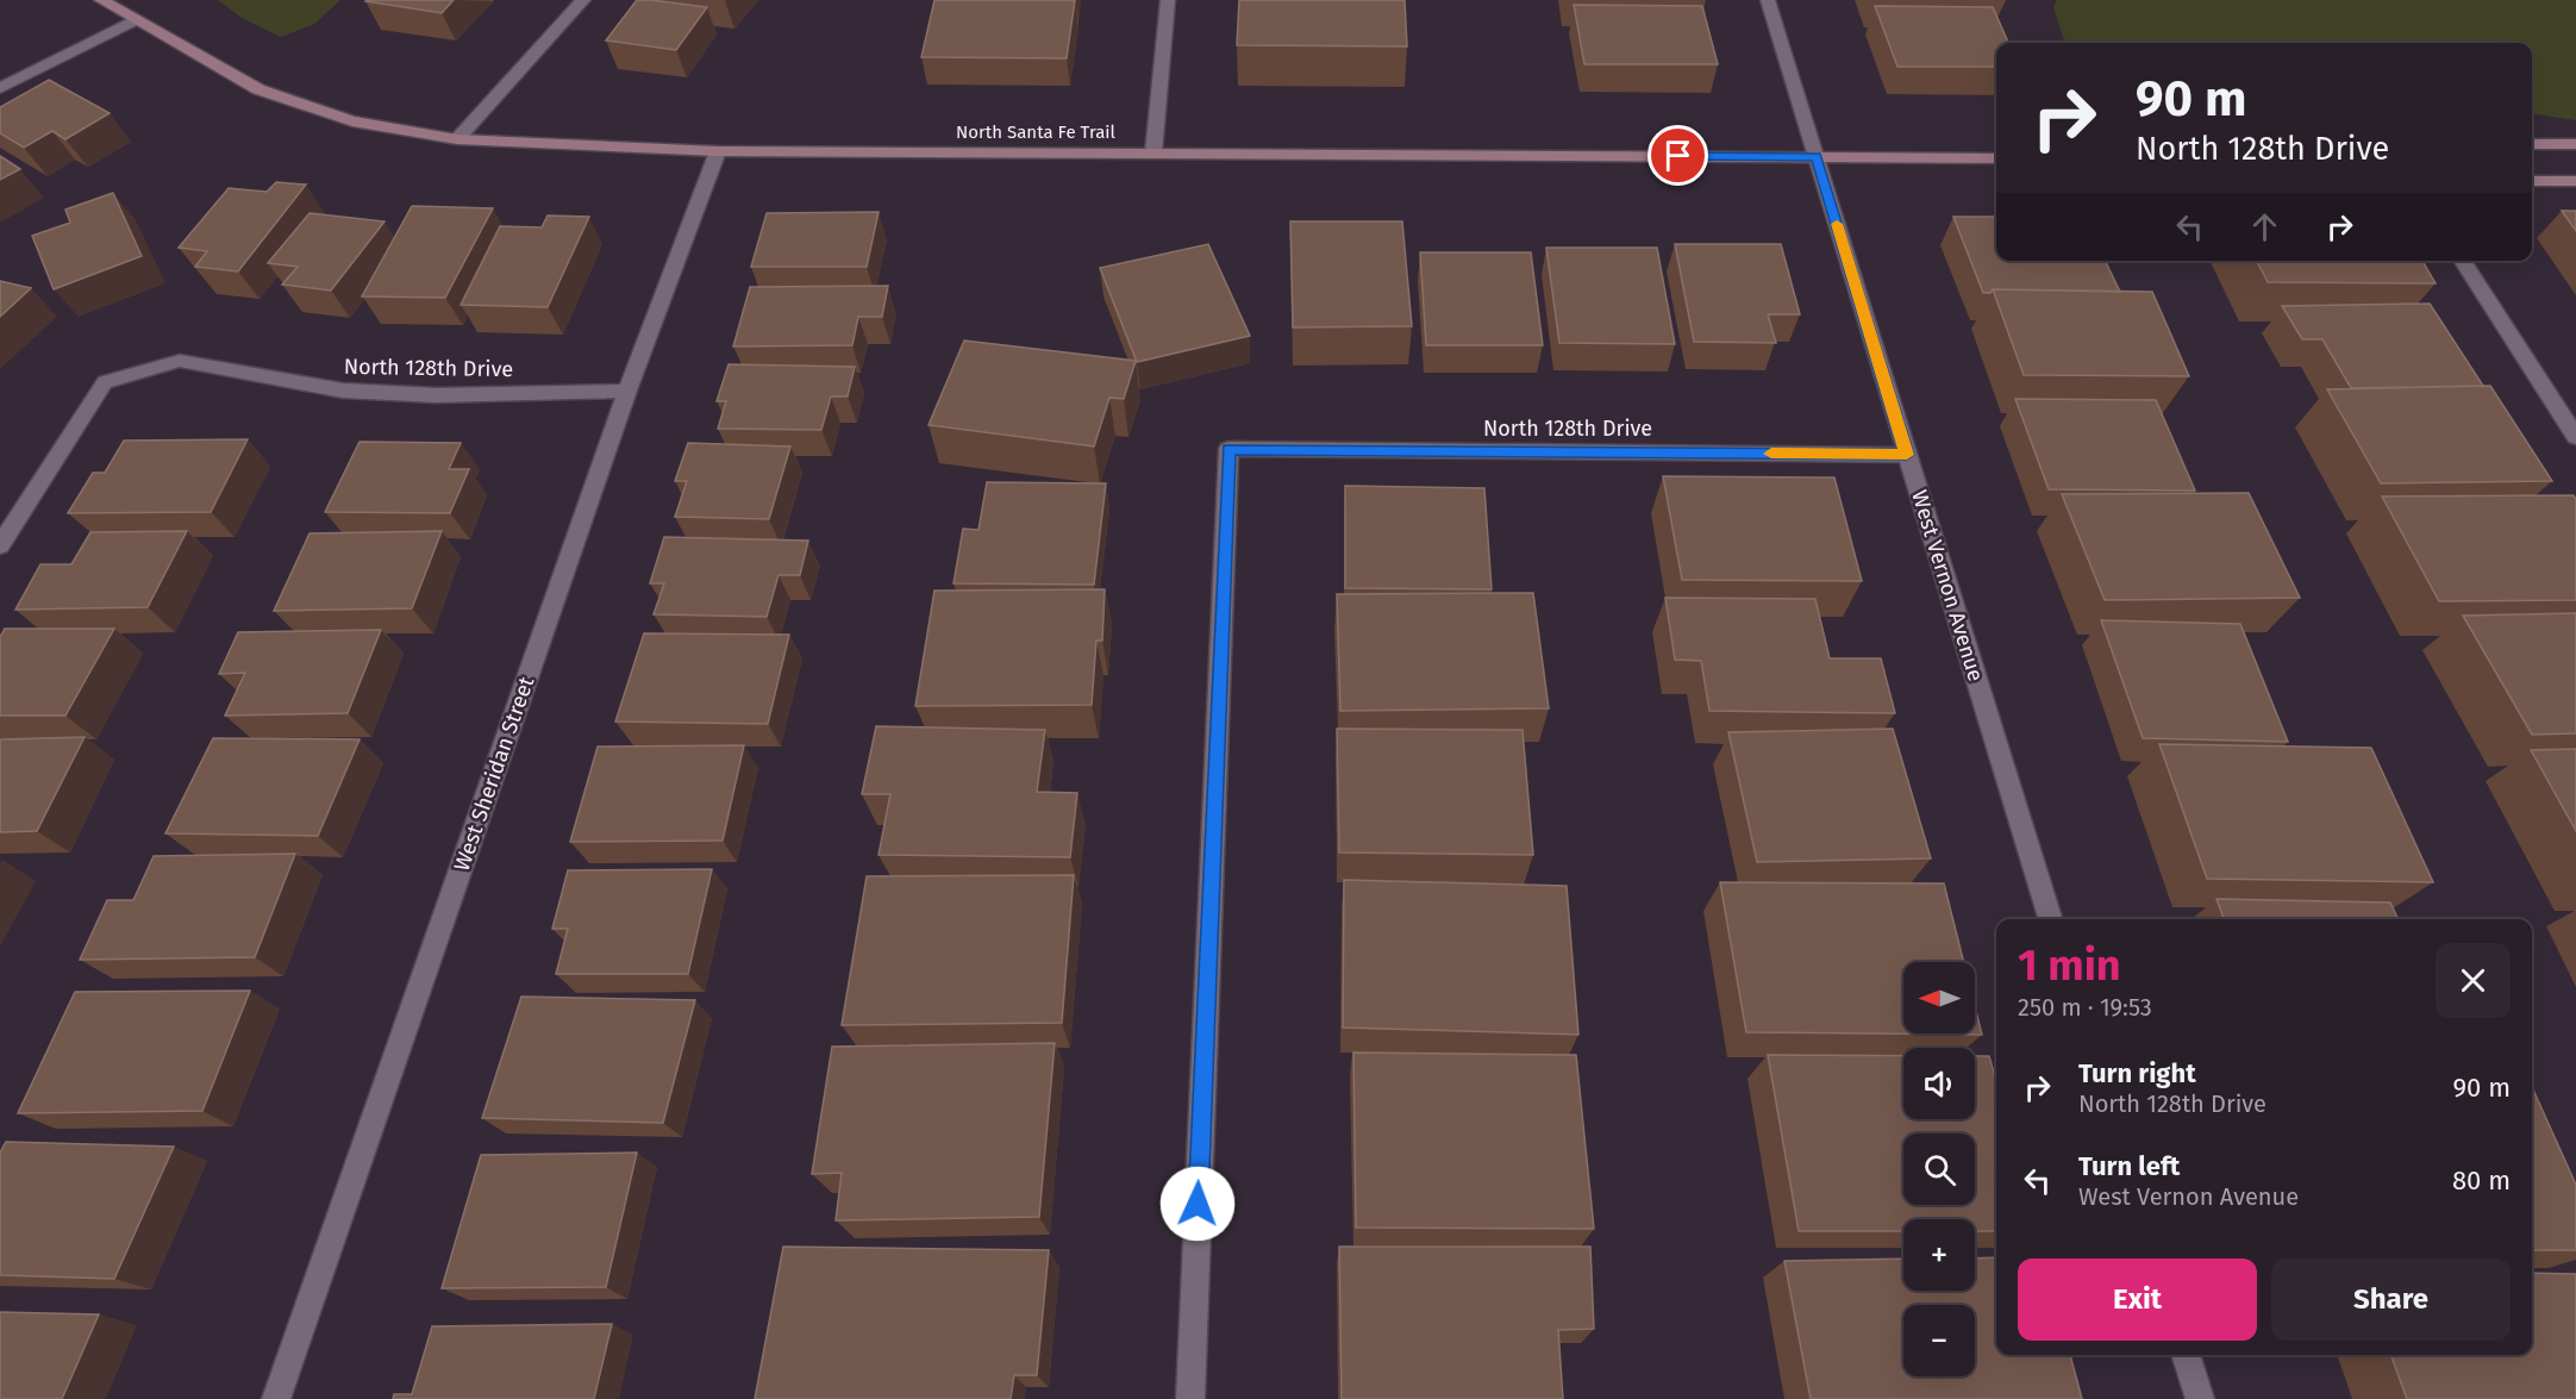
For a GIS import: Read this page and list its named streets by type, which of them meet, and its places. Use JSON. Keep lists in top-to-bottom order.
{
  "streets": {
    "street": [
      "North Santa Fe Trail",
      "North 128th Drive",
      "West Vernon Avenue",
      "West Sheridan Street"
    ]
  },
  "crossings": [
    ["North Santa Fe Trail", "West Vernon Avenue"],
    ["North Santa Fe Trail", "West Sheridan Street"],
    ["North 128th Drive", "West Vernon Avenue"],
    ["North 128th Drive", "West Sheridan Street"]
  ],
  "north": "left",
  "page": {
    "turn": ["90 m", "North 128th Drive"],
    "heading": ["1 min", "250 m · 19:53"],
    "map_buttons": ["+", "−"],
    "list": [
      {
        "name": "Turn right",
        "note": "North 128th Drive",
        "value": "90 m"
      },
      {
        "name": "Turn left",
        "note": "West Vernon Avenue",
        "value": "80 m"
      }
    ],
    "buttons": ["Exit", "Share"]
  }
}
